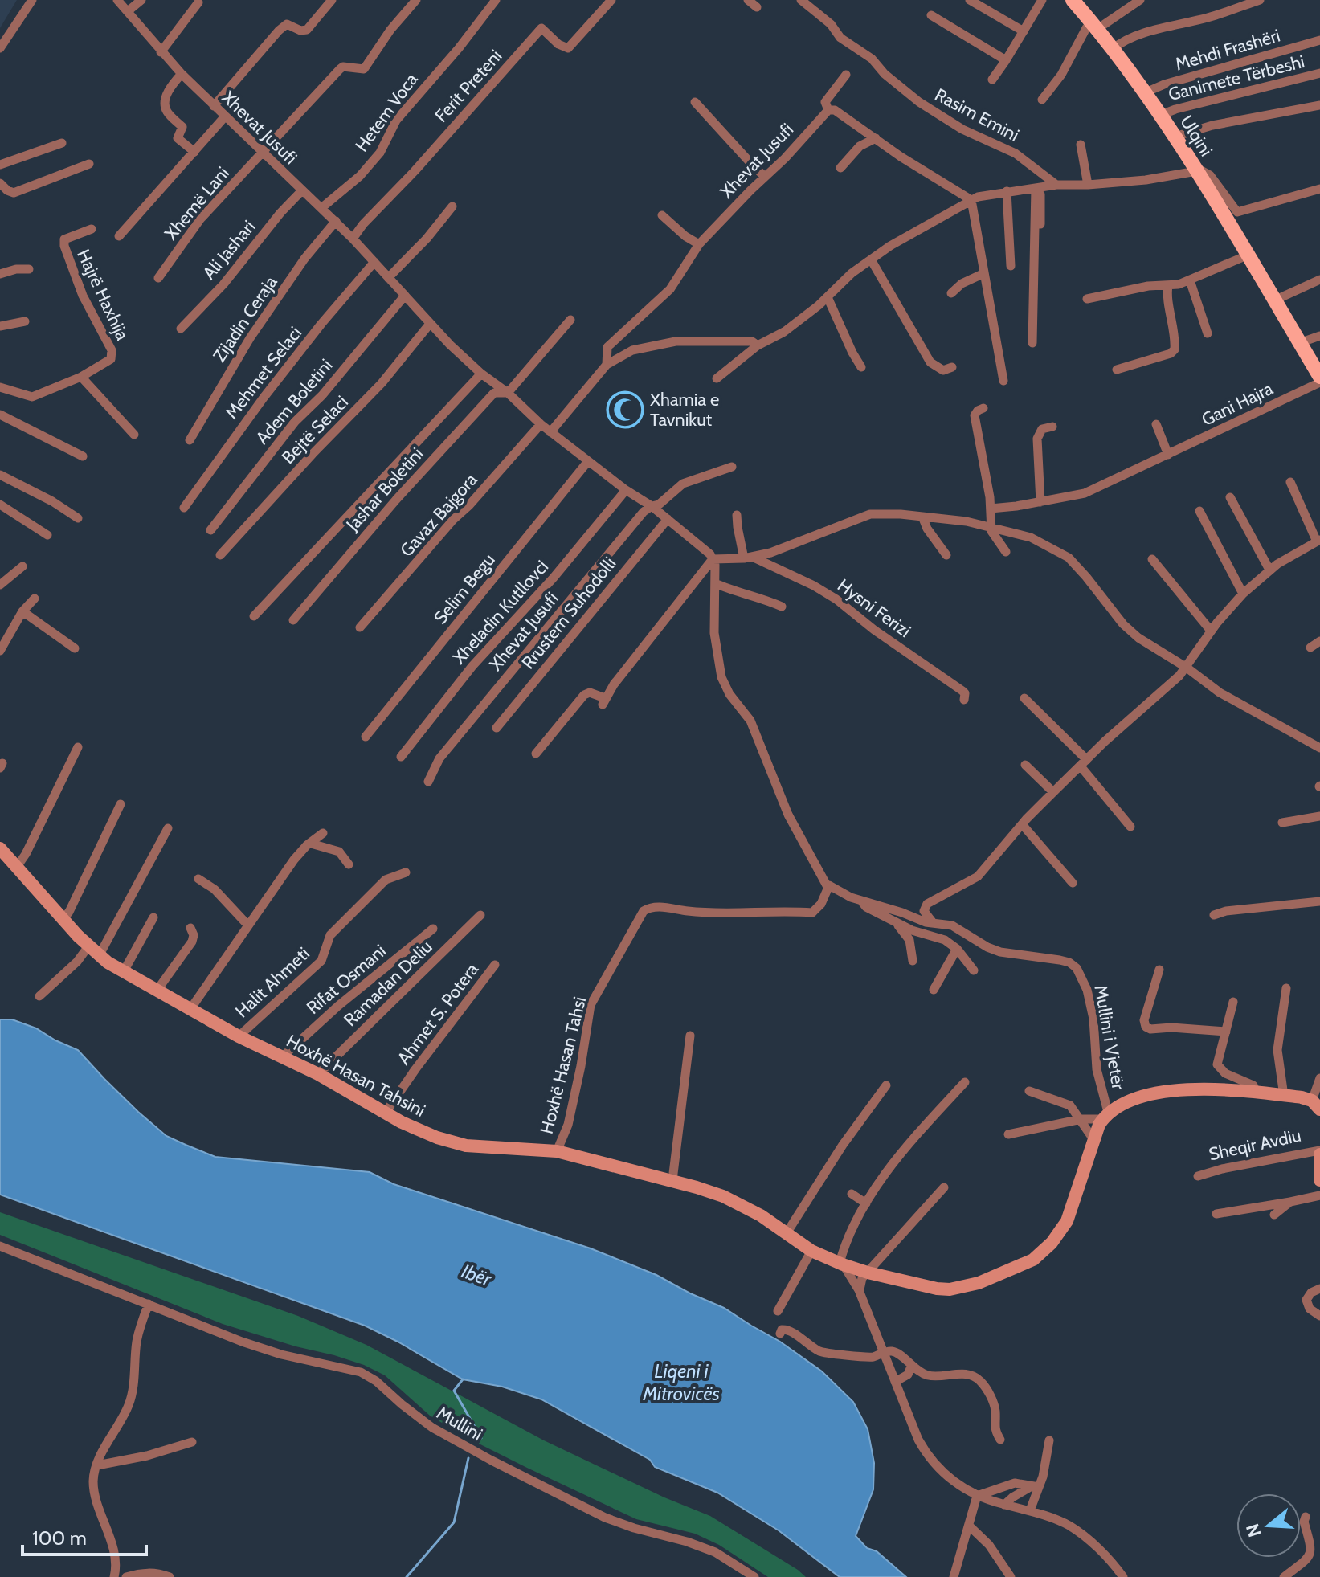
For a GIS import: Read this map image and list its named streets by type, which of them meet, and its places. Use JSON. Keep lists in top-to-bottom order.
{
  "streets": {
    "main road": ["Ulqini"],
    "street": [
      "Mehdi Frashëri",
      "Ganimete Tërbeshi",
      "Ferit Preteni",
      "Hetem Voca",
      "Rasim Emini",
      "Xhevat Jusufi",
      "Xhemë Lani",
      "Ali Jashari",
      "Hajrë Haxhija",
      "Zijadin Ceraja",
      "Mehmet Selaci",
      "Adem Boletini",
      "Gani Hajra",
      "Bejtë Selaci",
      "Jashar Boletini",
      "Gavaz Bajgora",
      "Selim Begu",
      "Hysni Ferizi",
      "Xheladin Kutllovci",
      "Rrustem Suhodolli",
      "Rifat Osmani",
      "Halit Ahmeti",
      "Ramadan Deliu",
      "Ahmet S. Potera",
      "Mullini i Vjetër",
      "Hoxhë Hasan Tahsi",
      "Hoxhë Hasan Tahsini",
      "Sheqir Avdiu",
      "Mullini"
    ]
  },
  "crossings": [
    ["Mehdi Frashëri", "Ulqini"],
    ["Ganimete Tërbeshi", "Ulqini"],
    ["Ferit Preteni", "Xhevat Jusufi"],
    ["Hetem Voca", "Xhevat Jusufi"],
    ["Xhevat Jusufi", "Xhemë Lani"],
    ["Xhevat Jusufi", "Ali Jashari"],
    ["Xhevat Jusufi", "Zijadin Ceraja"],
    ["Xhevat Jusufi", "Mehmet Selaci"],
    ["Xhevat Jusufi", "Adem Boletini"],
    ["Xhevat Jusufi", "Bejtë Selaci"],
    ["Xhevat Jusufi", "Jashar Boletini"],
    ["Xhevat Jusufi", "Gavaz Bajgora"],
    ["Xhevat Jusufi", "Selim Begu"],
    ["Xhevat Jusufi", "Hysni Ferizi"],
    ["Xhevat Jusufi", "Xheladin Kutllovci"],
    ["Xhevat Jusufi", "Rrustem Suhodolli"],
    ["Rifat Osmani", "Hoxhë Hasan Tahsini"],
    ["Halit Ahmeti", "Hoxhë Hasan Tahsini"],
    ["Ramadan Deliu", "Hoxhë Hasan Tahsini"],
    ["Ahmet S. Potera", "Hoxhë Hasan Tahsini"],
    ["Mullini i Vjetër", "Hoxhë Hasan Tahsi"],
    ["Mullini i Vjetër", "Hoxhë Hasan Tahsini"],
    ["Hoxhë Hasan Tahsi", "Hoxhë Hasan Tahsini"]
  ],
  "water": ["Ibër", "Liqeni i Mitrovicës"],
  "places": {
    "mosque": ["Xhamia e Tavnikut"]
  },
  "scale_bar": "100 m",
  "north": "left"
}
